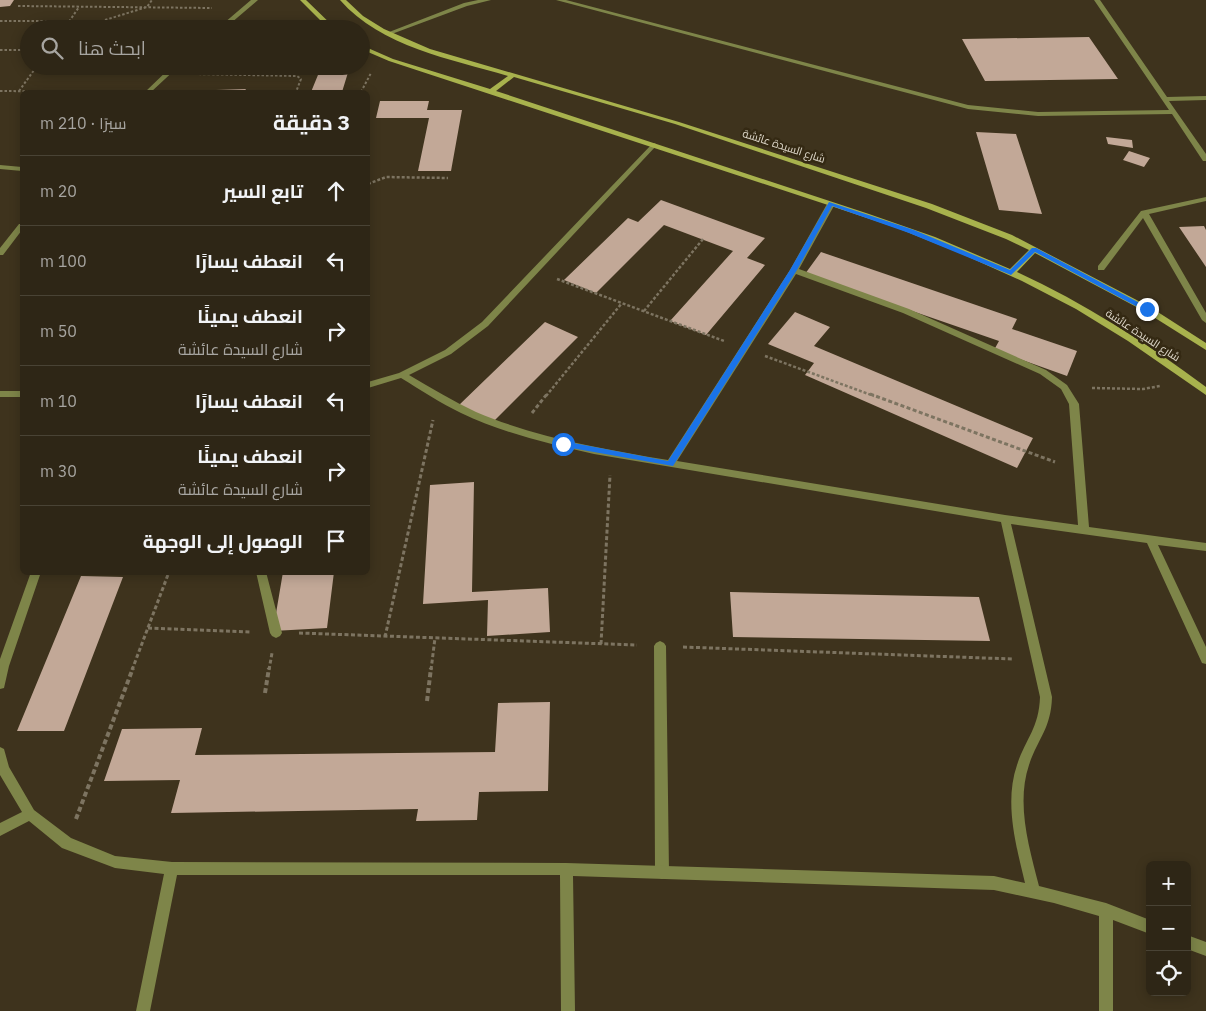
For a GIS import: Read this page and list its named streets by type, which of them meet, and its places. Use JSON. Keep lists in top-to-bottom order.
{
  "streets": {
    "street": ["شارع السيدة عائشة"]
  },
  "page": {
    "search": "ابحث هنا",
    "heading": ["3 دقيقة", "سيرًا · 210 m"],
    "list": [
      ["تابع السير", "20 m"],
      ["انعطف يسارًا", "100 m"],
      ["انعطف يمينًا", "شارع السيدة عائشة", "50 m"],
      ["انعطف يسارًا", "10 m"],
      ["انعطف يمينًا", "شارع السيدة عائشة", "30 m"],
      "الوصول إلى الوجهة"
    ],
    "map_buttons": ["+", "−"]
  }
}
